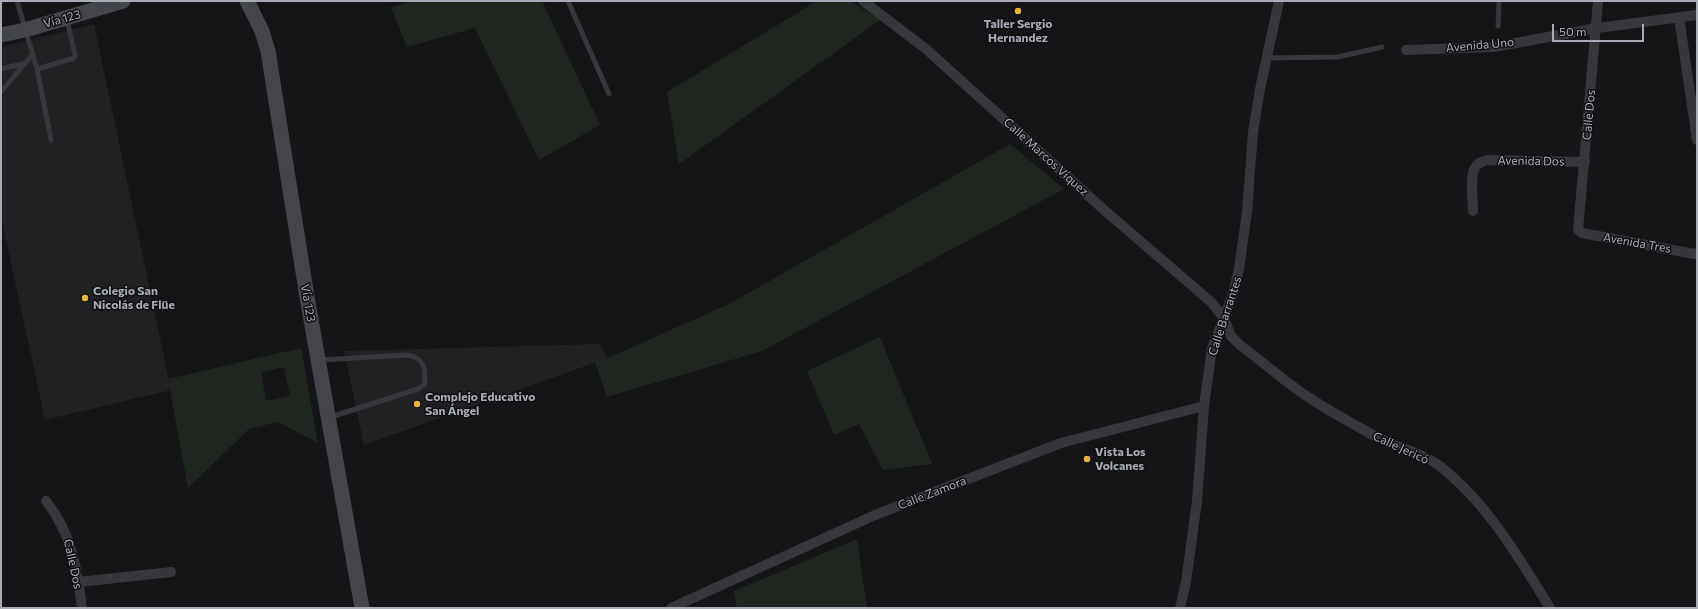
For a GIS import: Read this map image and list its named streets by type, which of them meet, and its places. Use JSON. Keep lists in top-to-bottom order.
{
  "streets": {
    "main road": ["Vía 123"],
    "street": [
      "Avenida Uno",
      "Calle Dos",
      "Calle Marcos Víquez",
      "Avenida Dos",
      "Avenida Tres",
      "Calle Barrantes",
      "Calle Jericó",
      "Calle Zamora"
    ]
  },
  "crossings": [
    ["Avenida Uno", "Calle Dos"],
    ["Calle Dos", "Avenida Dos"],
    ["Calle Dos", "Avenida Tres"],
    ["Calle Marcos Víquez", "Calle Barrantes"],
    ["Calle Marcos Víquez", "Calle Jericó"],
    ["Calle Barrantes", "Calle Jericó"],
    ["Calle Barrantes", "Calle Zamora"]
  ],
  "places": [
    "Taller Sergio Hernandez",
    "Colegio San Nicolás de Flüe",
    "Complejo Educativo San Ángel",
    "Vista Los Volcanes"
  ],
  "scale_bar": "50 m"
}
